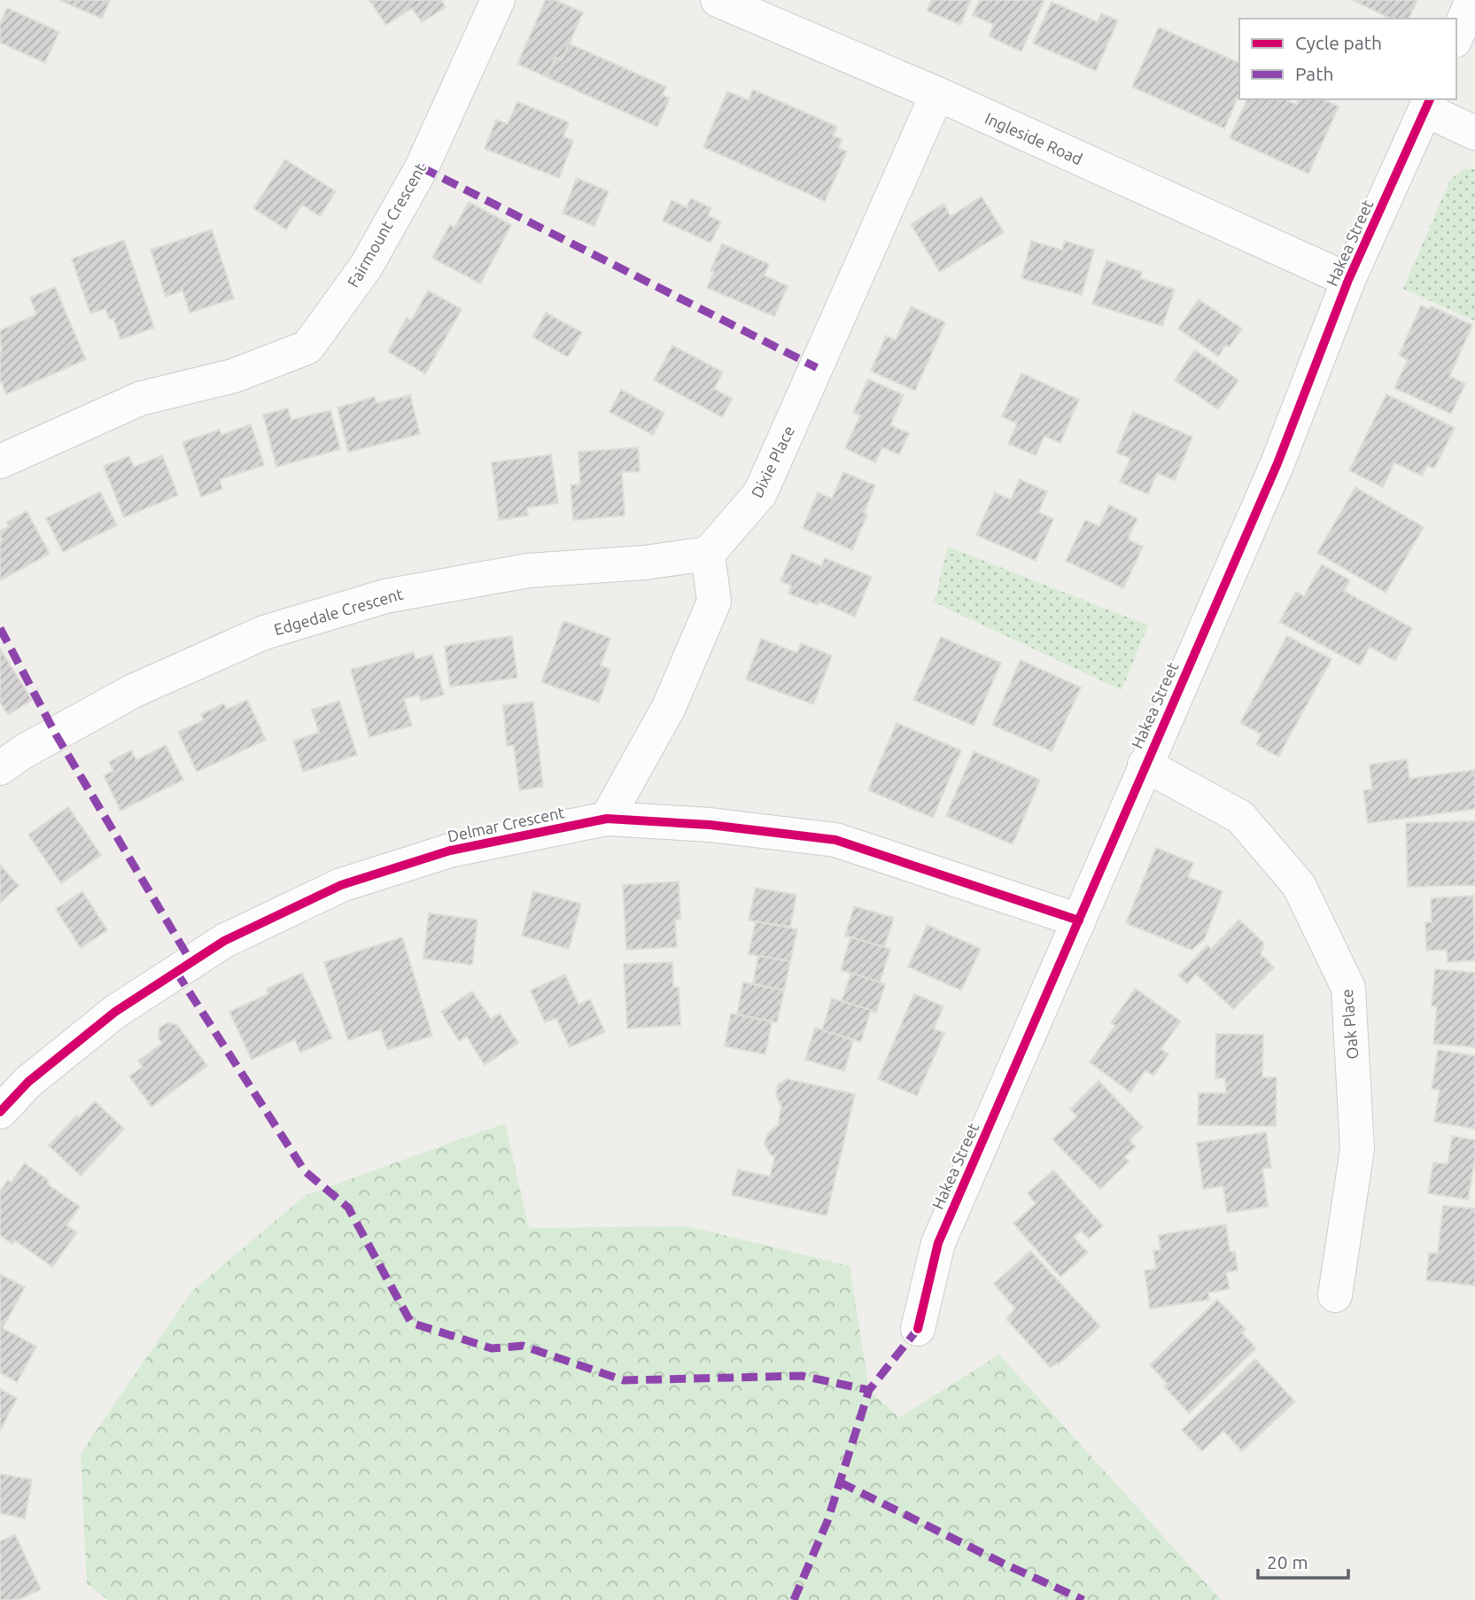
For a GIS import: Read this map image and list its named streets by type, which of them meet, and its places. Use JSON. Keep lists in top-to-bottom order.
{
  "streets": {
    "street": [
      "Ingleside Road",
      "Fairmount Crescent",
      "Hakea Street",
      "Dixie Place",
      "Edgedale Crescent",
      "Delmar Crescent",
      "Oak Place"
    ]
  },
  "crossings": [
    ["Ingleside Road", "Hakea Street"],
    ["Ingleside Road", "Dixie Place"],
    ["Hakea Street", "Delmar Crescent"],
    ["Hakea Street", "Oak Place"],
    ["Dixie Place", "Edgedale Crescent"]
  ],
  "legend": ["Cycle path", "Path"],
  "scale_bar": "20 m"
}
